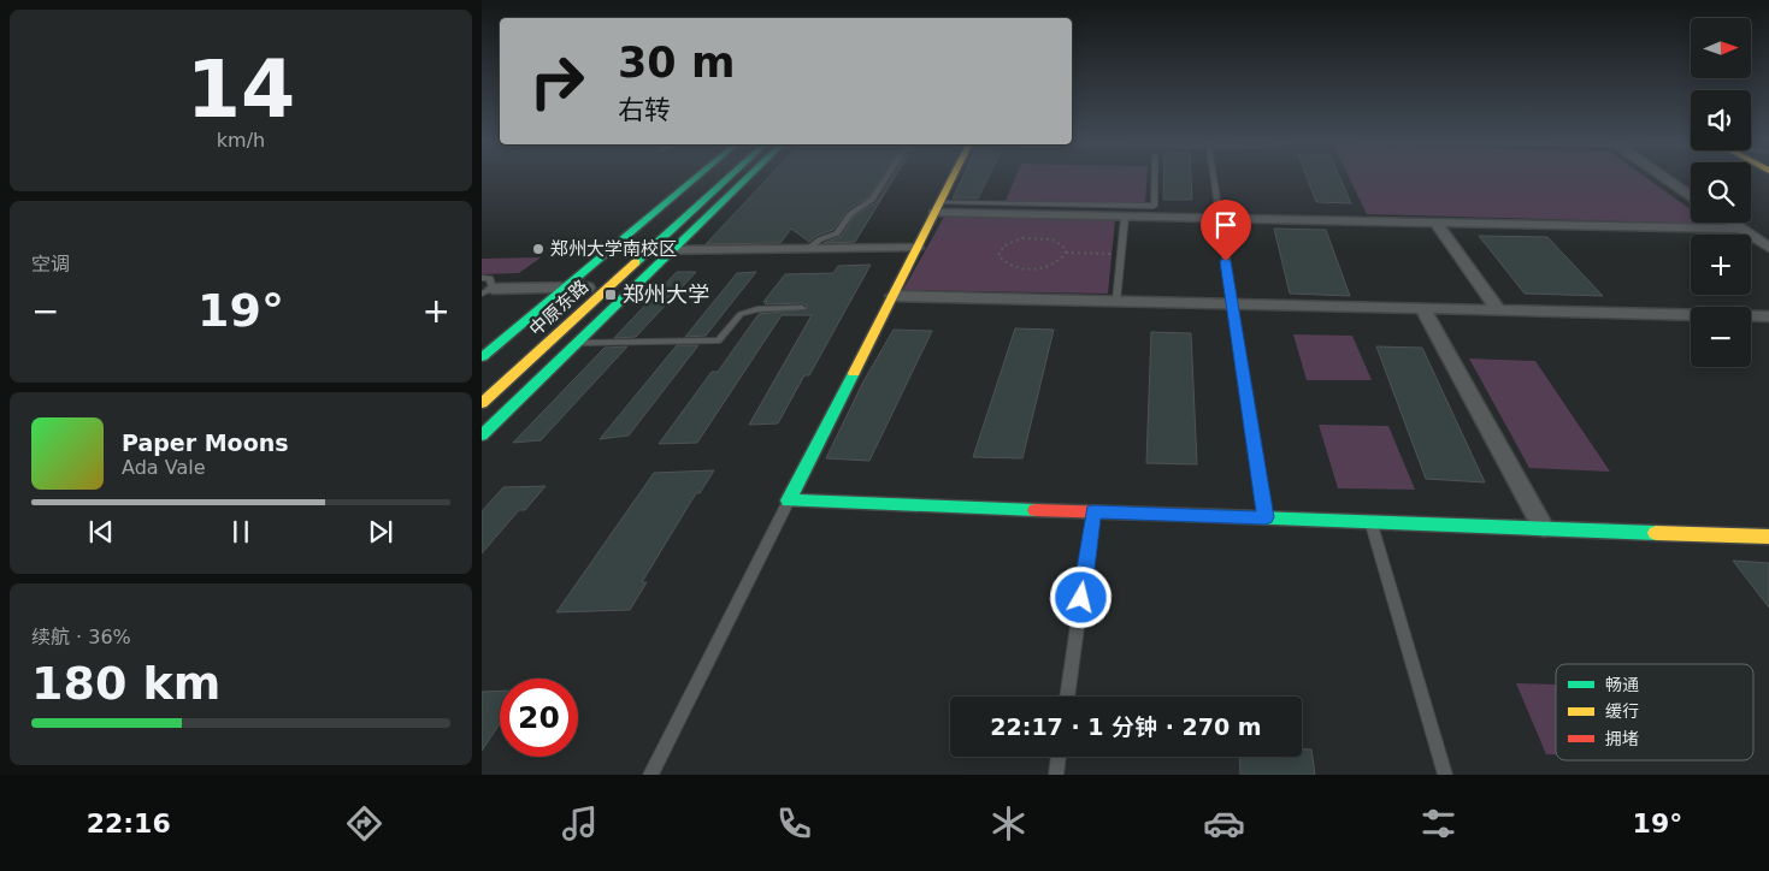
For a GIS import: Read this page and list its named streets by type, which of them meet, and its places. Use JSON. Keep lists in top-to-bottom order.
{
  "streets": {
    "street": ["中原东路"]
  },
  "places": {
    "other": ["郑州大学南校区"],
    "transit": ["郑州大学"]
  },
  "legend": ["畅通", "缓行", "拥堵"],
  "north": "right",
  "page": {
    "tile": [
      ["14", "km/h"],
      "空调",
      ["续航 · 36%", "180 km"]
    ],
    "map_buttons": ["+", "−"],
    "turn": ["30 m", "右转"],
    "heat": ["−", "19°", "+"],
    "song": ["Paper Moons", "Ada Vale"],
    "limit": "20",
    "trip": "22:17 · 1 分钟 · 270 m",
    "tabs": ["22:16", "19°"]
  }
}
